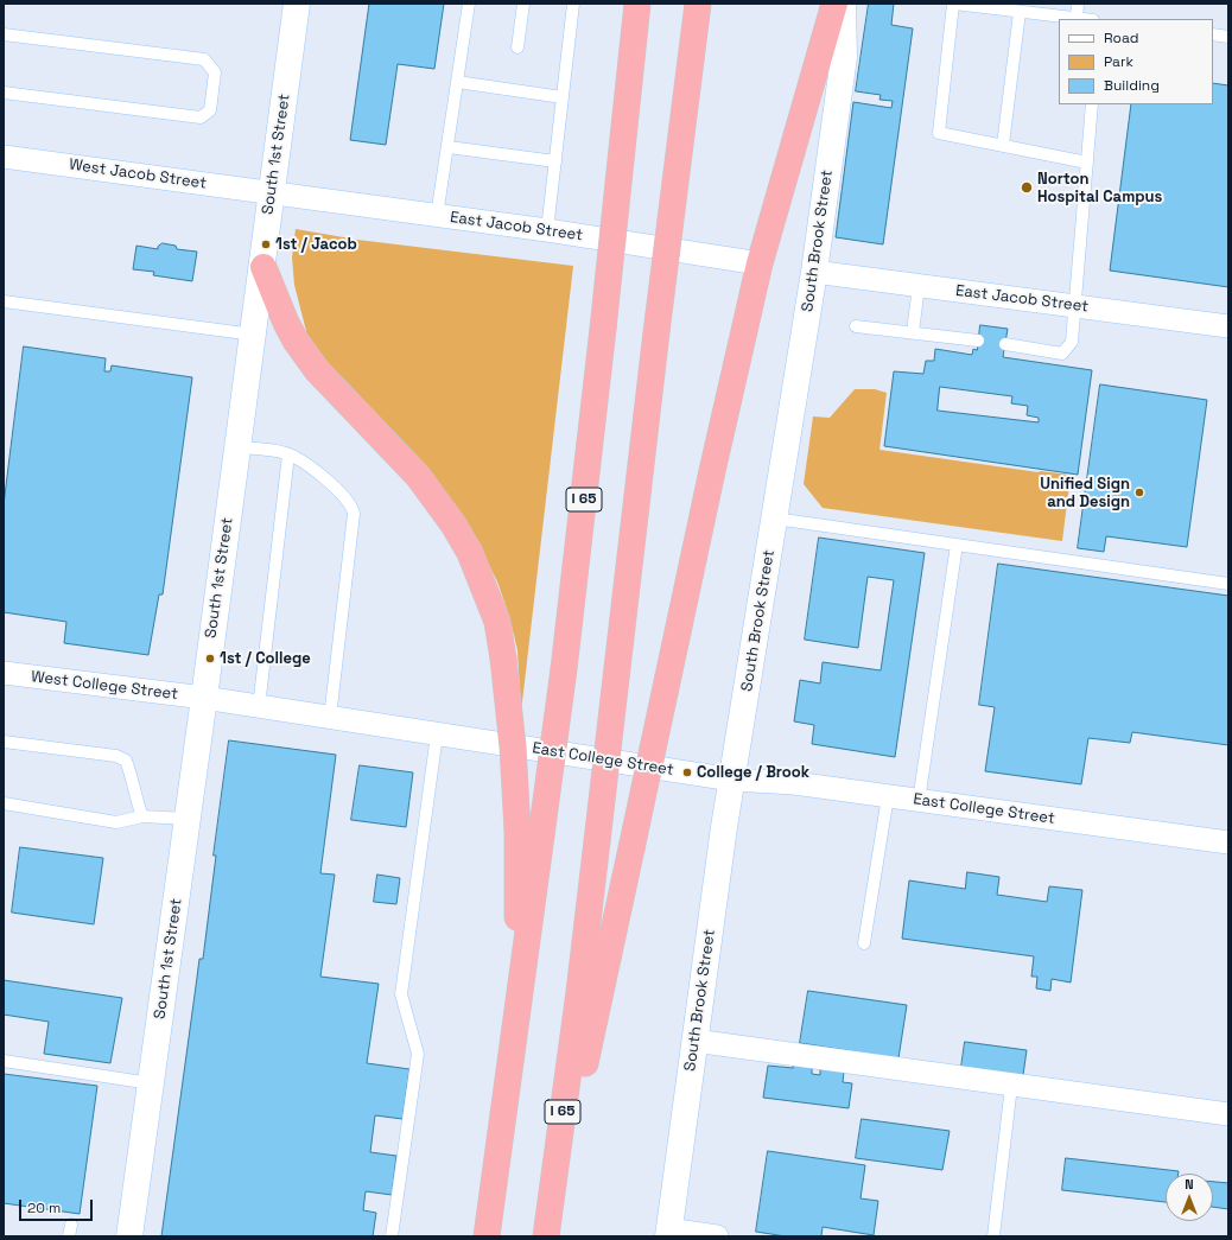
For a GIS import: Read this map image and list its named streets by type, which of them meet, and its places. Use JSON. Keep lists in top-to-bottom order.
{
  "streets": {
    "highway": ["I 65"],
    "street": [
      "South 1st Street",
      "West Jacob Street",
      "East Jacob Street",
      "South Brook Street",
      "West College Street",
      "East College Street"
    ]
  },
  "crossings": [
    ["South 1st Street", "West Jacob Street"],
    ["South 1st Street", "East Jacob Street"],
    ["South 1st Street", "West College Street"],
    ["South 1st Street", "East College Street"],
    ["West Jacob Street", "East Jacob Street"],
    ["East Jacob Street", "South Brook Street"],
    ["South Brook Street", "East College Street"],
    ["West College Street", "East College Street"]
  ],
  "places": [
    "Norton Hospital Campus",
    "1st / Jacob",
    "Unified Sign and Design",
    "1st / College",
    "College / Brook"
  ],
  "legend": ["Road", "Park", "Building"],
  "scale_bar": "20 m",
  "north": "top"
}
